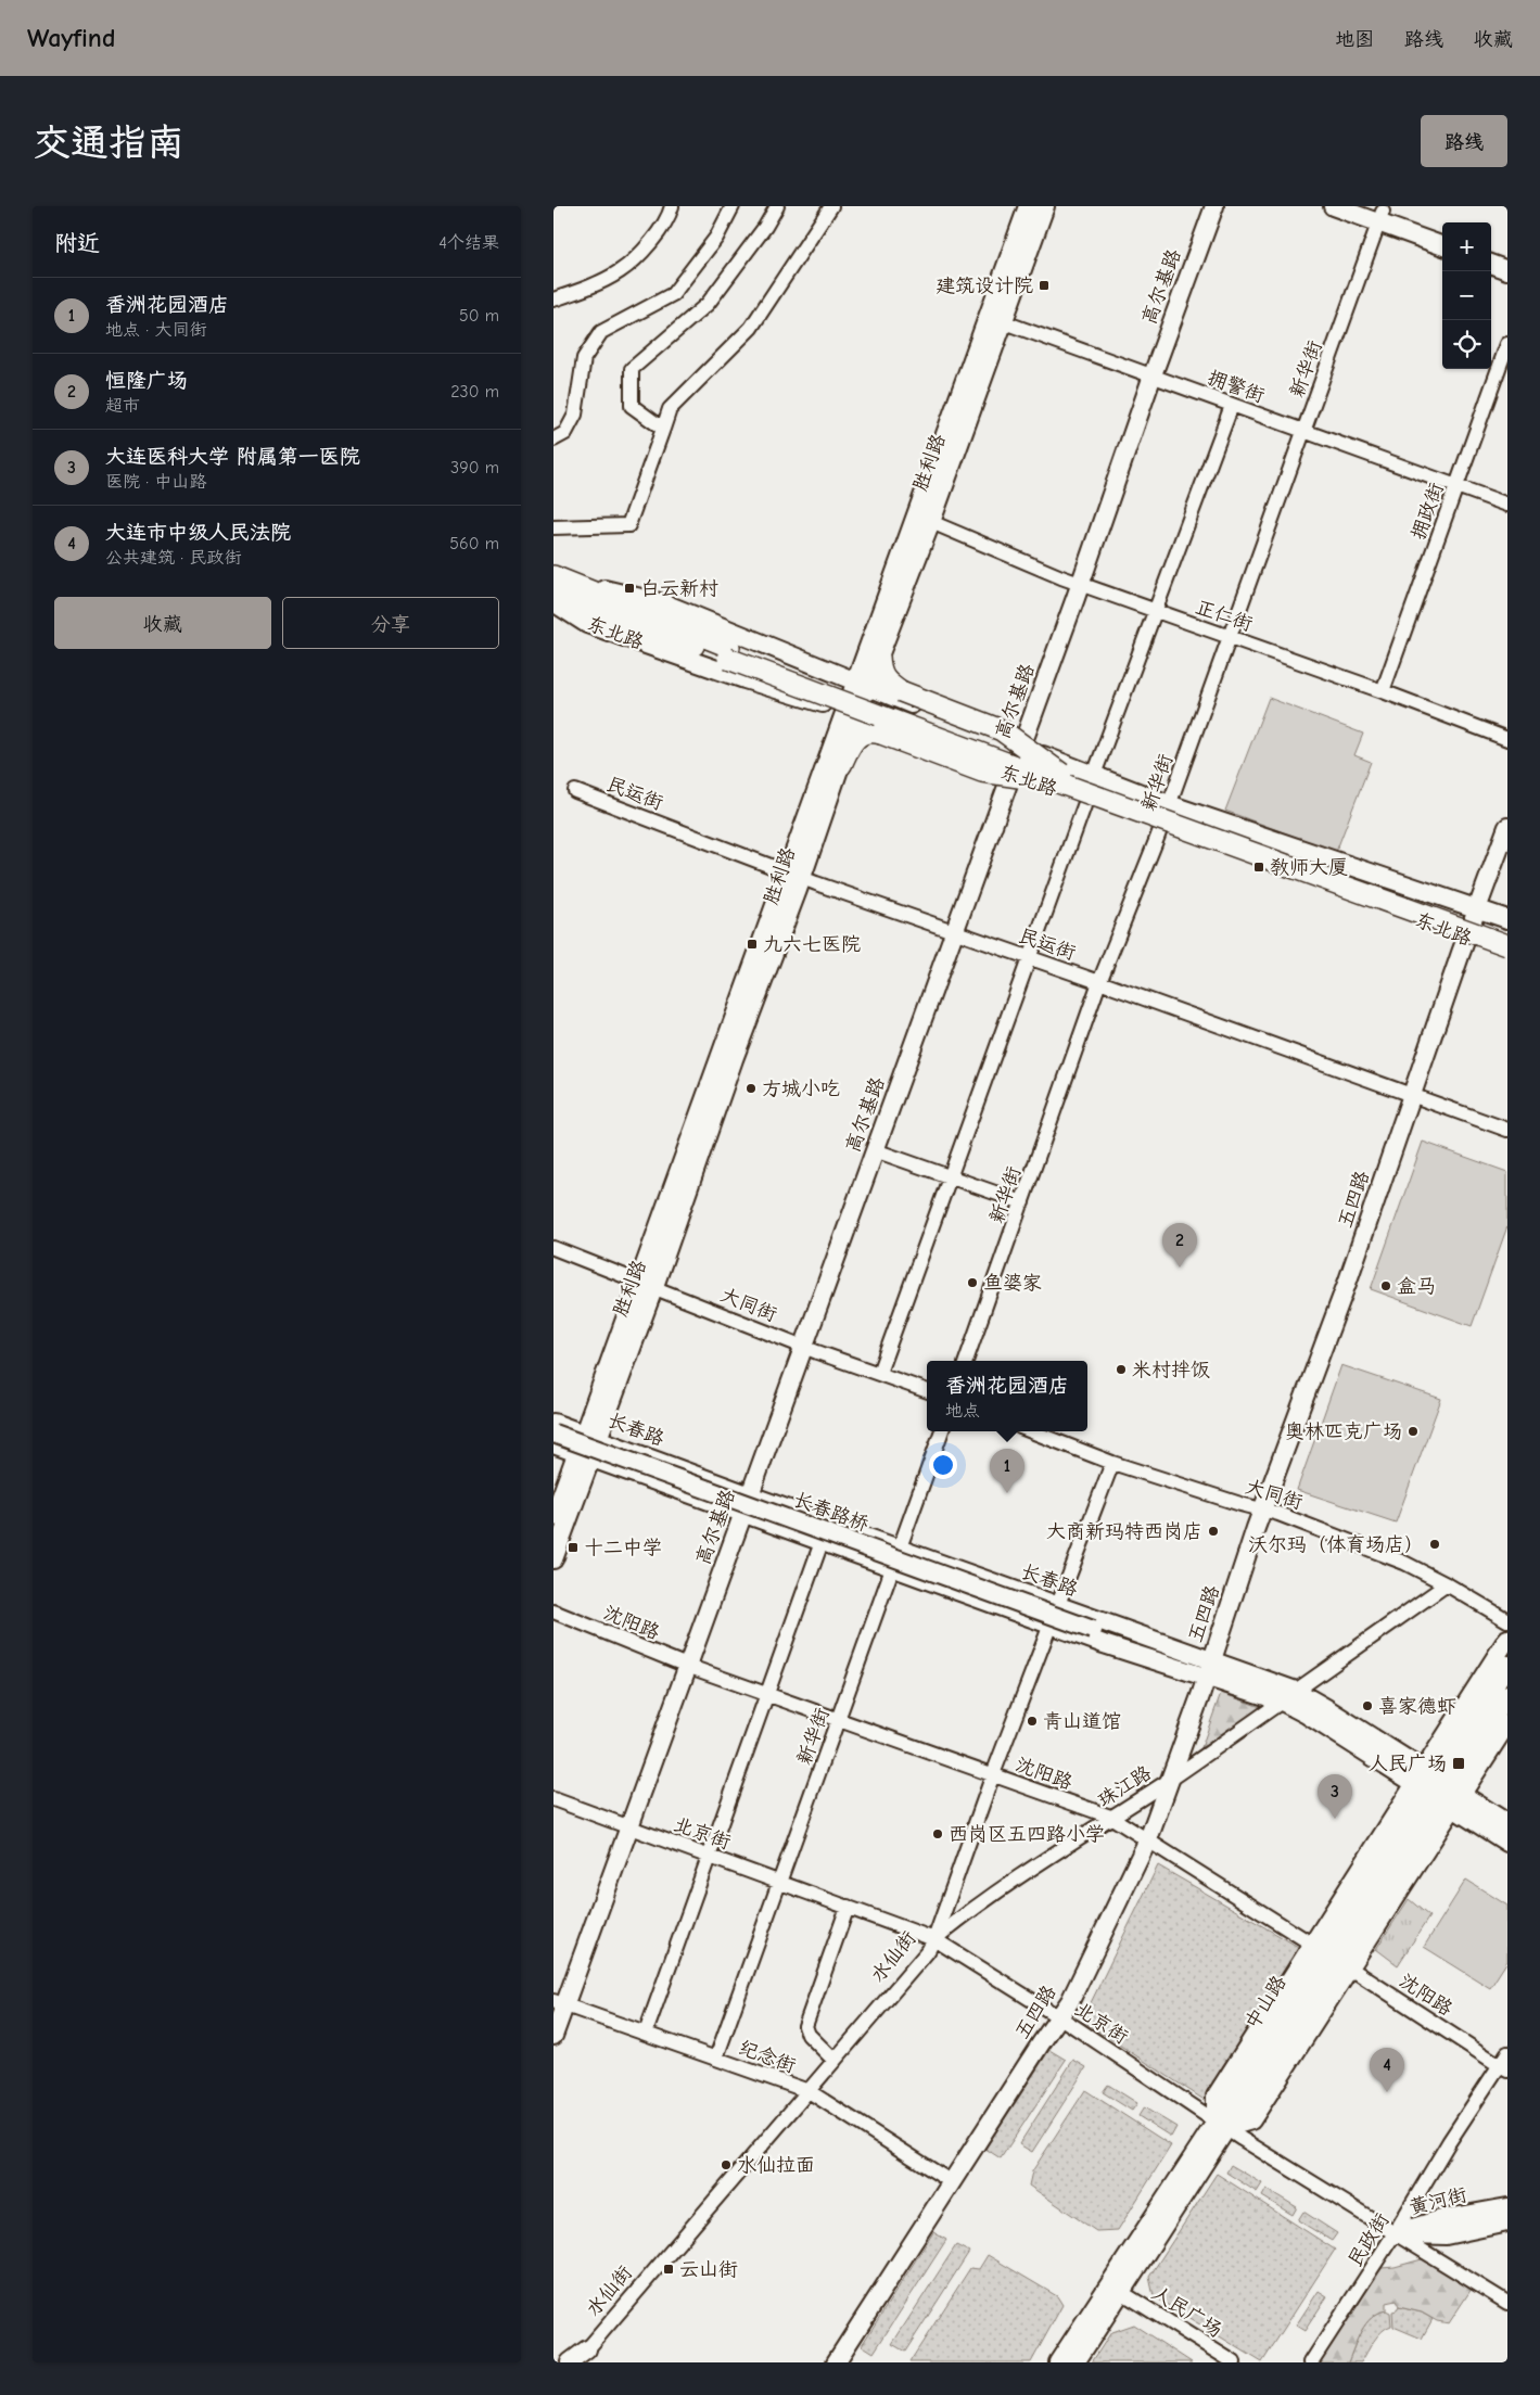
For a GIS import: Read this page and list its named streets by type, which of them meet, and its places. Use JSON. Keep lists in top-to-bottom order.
{
  "streets": {
    "highway": ["东北路"],
    "main road": [
      "高尔基路",
      "胜利路",
      "五四路",
      "长春路",
      "长春路桥",
      "中山路",
      "黄河街"
    ],
    "street": [
      "新华街",
      "拥警街",
      "拥政街",
      "正仁街",
      "民运街",
      "大同街",
      "沈阳路",
      "珠江路",
      "北京街",
      "水仙街",
      "纪念街",
      "民政街",
      "人民广场"
    ]
  },
  "crossings": [
    ["高尔基路", "拥警街"],
    ["高尔基路", "正仁街"],
    ["高尔基路", "东北路"],
    ["高尔基路", "民运街"],
    ["高尔基路", "大同街"],
    ["高尔基路", "长春路"],
    ["高尔基路", "沈阳路"],
    ["高尔基路", "北京街"],
    ["高尔基路", "纪念街"],
    ["新华街", "拥警街"],
    ["新华街", "正仁街"],
    ["新华街", "东北路"],
    ["新华街", "民运街"],
    ["新华街", "长春路"],
    ["新华街", "沈阳路"],
    ["新华街", "北京街"],
    ["新华街", "纪念街"],
    ["拥警街", "胜利路"],
    ["拥警街", "拥政街"],
    ["胜利路", "正仁街"],
    ["胜利路", "东北路"],
    ["胜利路", "民运街"],
    ["胜利路", "大同街"],
    ["胜利路", "长春路"],
    ["拥政街", "正仁街"],
    ["东北路", "五四路"],
    ["民运街", "五四路"],
    ["五四路", "大同街"],
    ["五四路", "长春路"],
    ["五四路", "沈阳路"],
    ["五四路", "珠江路"],
    ["五四路", "北京街"],
    ["五四路", "纪念街"],
    ["大同街", "珠江路"],
    ["大同街", "水仙街"],
    ["长春路", "长春路桥"],
    ["长春路", "珠江路"],
    ["长春路", "水仙街"],
    ["长春路", "中山路"],
    ["沈阳路", "珠江路"],
    ["沈阳路", "水仙街"],
    ["沈阳路", "中山路"],
    ["沈阳路", "民政街"],
    ["珠江路", "北京街"],
    ["珠江路", "水仙街"],
    ["北京街", "水仙街"],
    ["北京街", "中山路"],
    ["北京街", "黄河街"],
    ["北京街", "民政街"],
    ["水仙街", "纪念街"],
    ["中山路", "人民广场"],
    ["黄河街", "民政街"]
  ],
  "places": {
    "transit": [
      "建筑设计院",
      "白云新村",
      "教师大厦",
      "九六七医院",
      "十二中学",
      "人民广场",
      "云山街"
    ],
    "other": [
      "方城小吃",
      "鱼婆家",
      "盒马",
      "米村拌饭",
      "奥林匹克广场",
      "大商新玛特西岗店",
      "沃尔玛（体育场店）",
      "喜家德虾",
      "青山道馆",
      "西岗区五四路小学",
      "水仙拉面"
    ]
  },
  "page": {
    "header": "Wayfind",
    "nav": ["地图", "路线", "收藏"],
    "buttons": [
      "路线",
      ["收藏", "分享"]
    ],
    "title": "交通指南",
    "heading": ["附近", "4个结果"],
    "map_buttons": ["+", "−"],
    "list": [
      {
        "mark": "1",
        "name": "香洲花园酒店",
        "note": "地点 · 大同街",
        "value": "50 m"
      },
      {
        "mark": "2",
        "name": "恒隆广场",
        "note": "超市",
        "value": "230 m"
      },
      {
        "mark": "3",
        "name": "大连医科大学 附属第一医院",
        "note": "医院 · 中山路",
        "value": "390 m"
      },
      {
        "mark": "4",
        "name": "大连市中级人民法院",
        "note": "公共建筑 · 民政街",
        "value": "560 m"
      }
    ],
    "pins": [
      "2",
      "1",
      "3",
      "4"
    ],
    "popup": ["香洲花园酒店", "地点"]
  }
}
